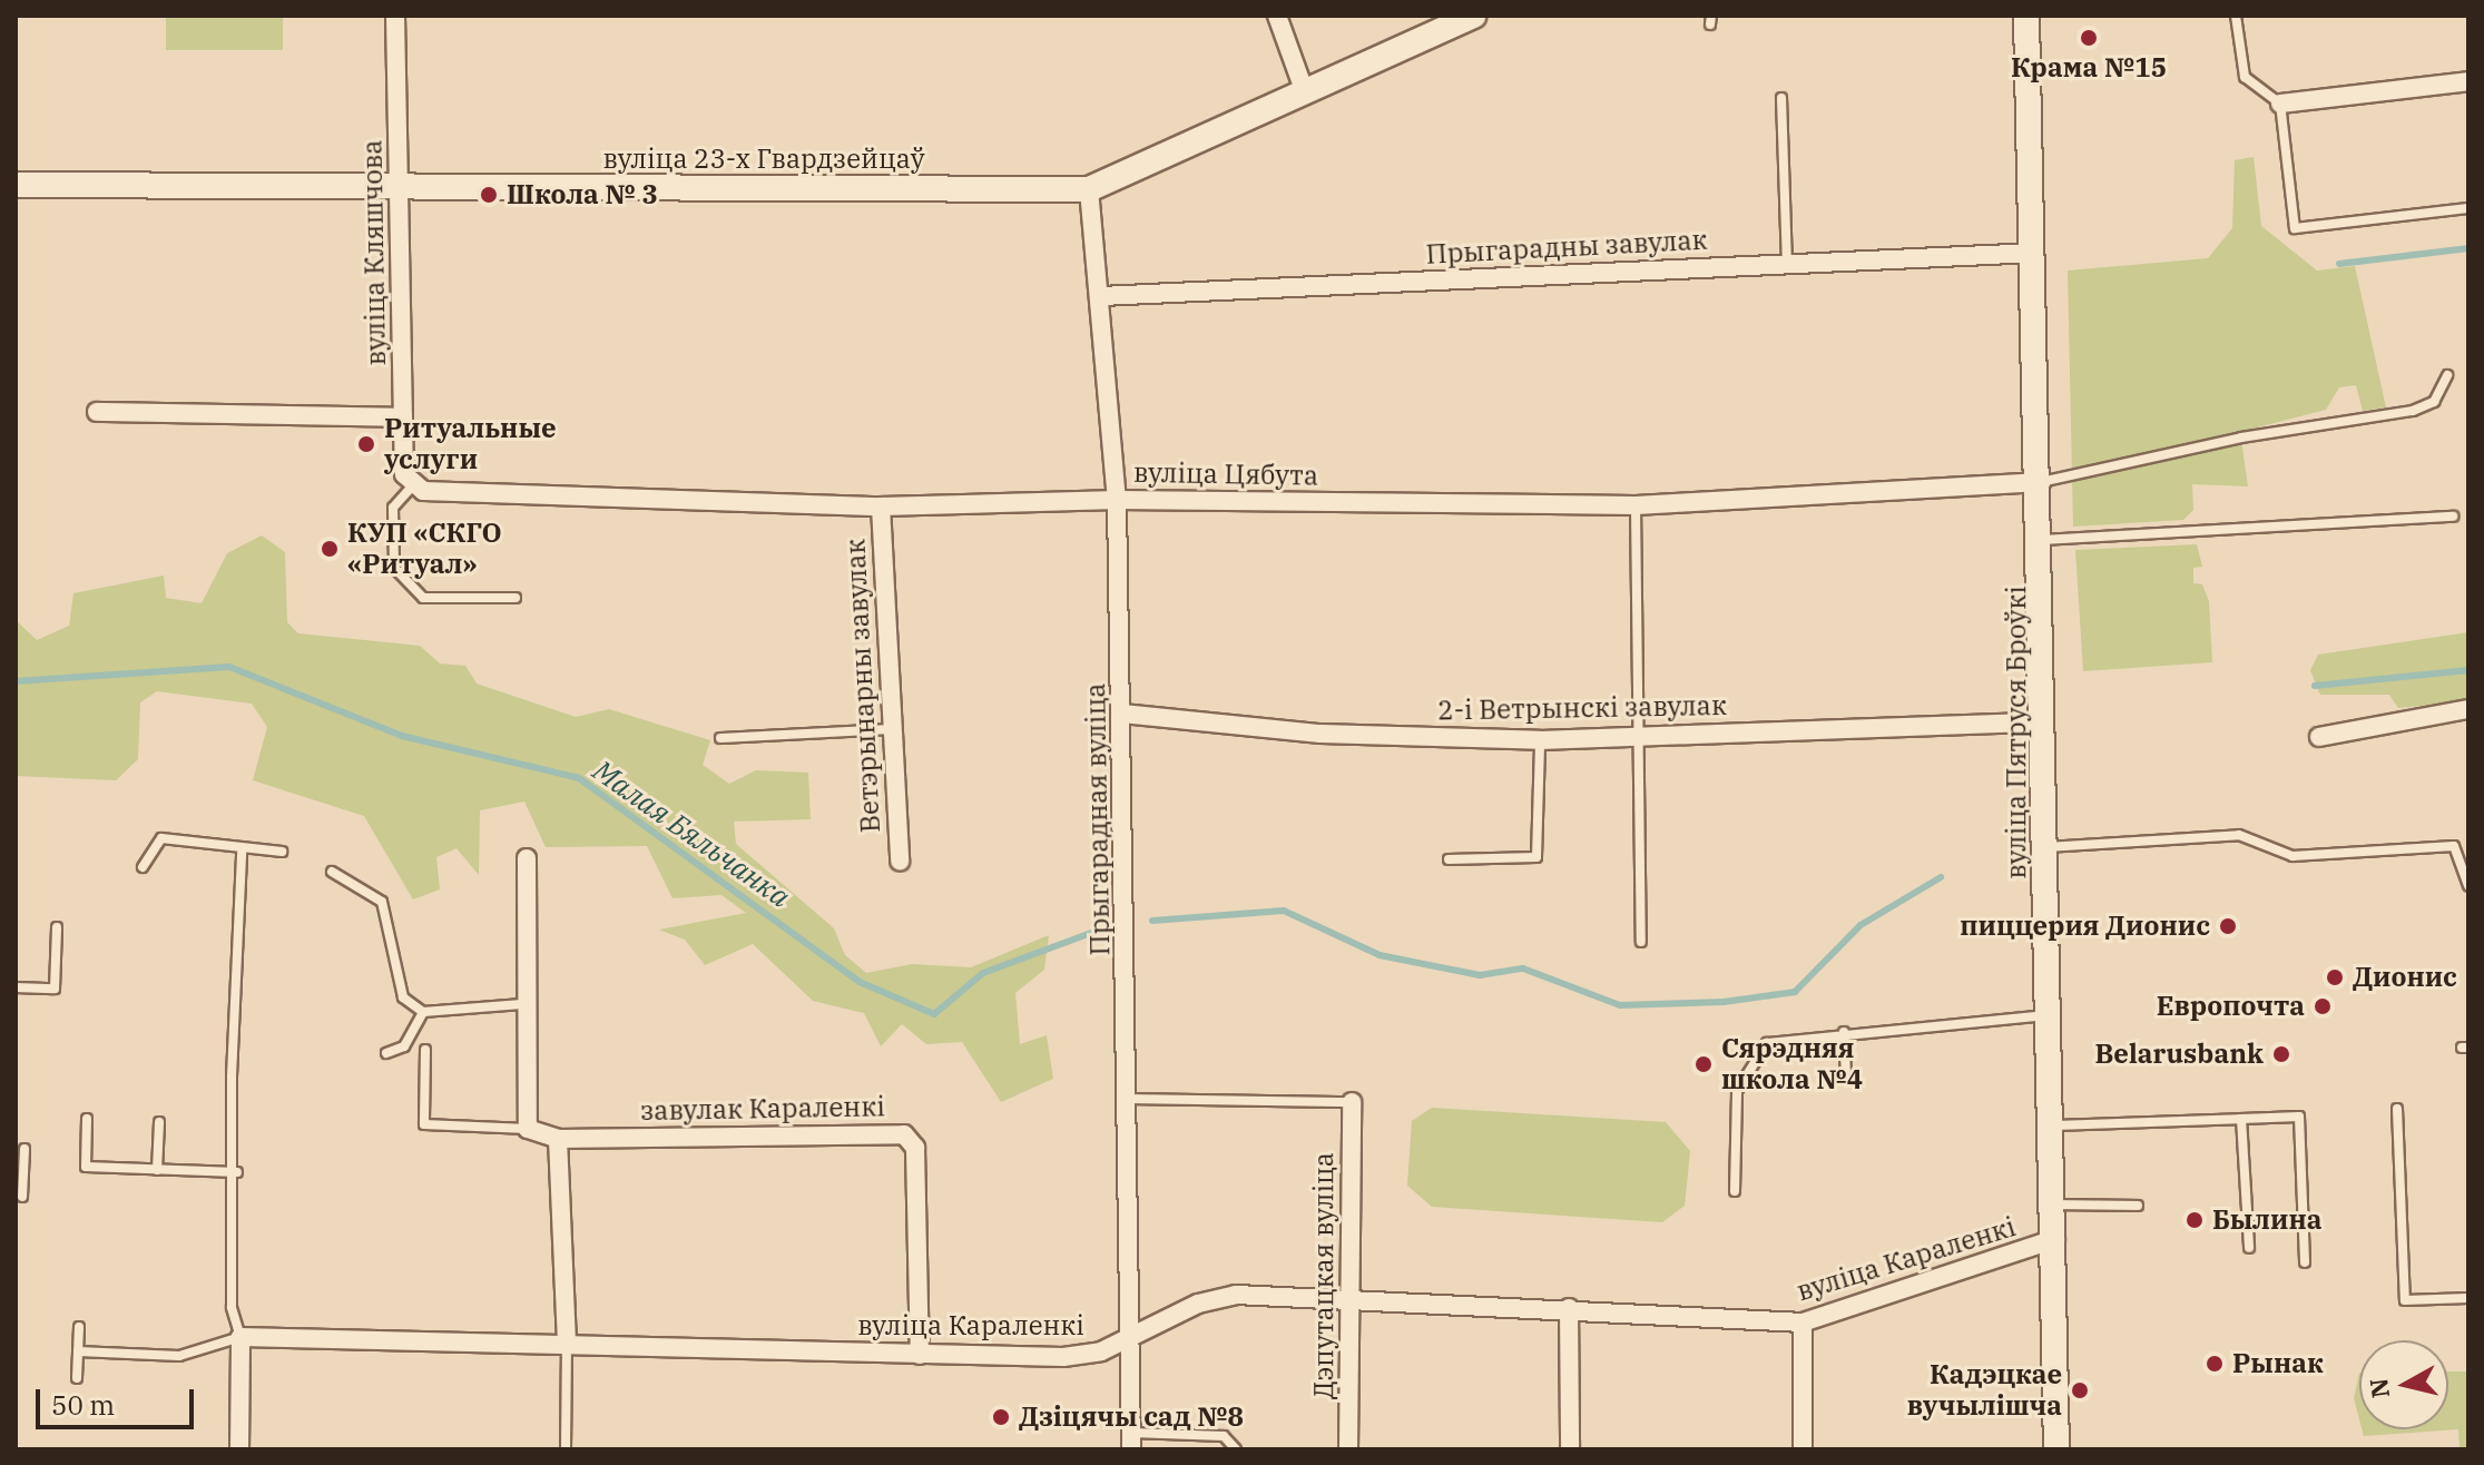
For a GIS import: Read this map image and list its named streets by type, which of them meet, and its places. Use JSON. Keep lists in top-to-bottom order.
{
  "streets": {
    "street": [
      "вуліца 23-х Гвардзейцаў",
      "Прыгарадны завулак",
      "вуліца Кляшчова",
      "вуліца Цябута",
      "Ветэрынарны завулак",
      "2-і Ветрынскі завулак",
      "вуліца Пятруся Броўкі",
      "Прыгарадная вуліца",
      "завулак Караленкі",
      "вуліца Караленкі",
      "Дэпутацкая вуліца"
    ]
  },
  "crossings": [
    ["вуліца 23-х Гвардзейцаў", "вуліца Кляшчова"],
    ["вуліца 23-х Гвардзейцаў", "Прыгарадная вуліца"],
    ["Прыгарадны завулак", "вуліца Пятруся Броўкі"],
    ["Прыгарадны завулак", "Прыгарадная вуліца"],
    ["вуліца Кляшчова", "вуліца Цябута"],
    ["вуліца Цябута", "Ветэрынарны завулак"],
    ["вуліца Цябута", "вуліца Пятруся Броўкі"],
    ["вуліца Цябута", "Прыгарадная вуліца"],
    ["2-і Ветрынскі завулак", "вуліца Пятруся Броўкі"],
    ["2-і Ветрынскі завулак", "Прыгарадная вуліца"],
    ["вуліца Пятруся Броўкі", "вуліца Караленкі"],
    ["Прыгарадная вуліца", "вуліца Караленкі"],
    ["завулак Караленкі", "вуліца Караленкі"],
    ["вуліца Караленкі", "Дэпутацкая вуліца"]
  ],
  "water": ["Малая Бяльчанка"],
  "places": [
    "Крама №15",
    "Школа № 3",
    "Ритуальные услуги",
    "КУП «СКГО «Ритуал»",
    "пиццерия Дионис",
    "Дионис",
    "Европочта",
    "Belarusbank",
    "Сярэдняя школа №4",
    "Былина",
    "Рынак",
    "Кадэцкае вучылішча",
    "Дзіцячы сад №8"
  ],
  "scale_bar": "50 m",
  "north": "left"
}
